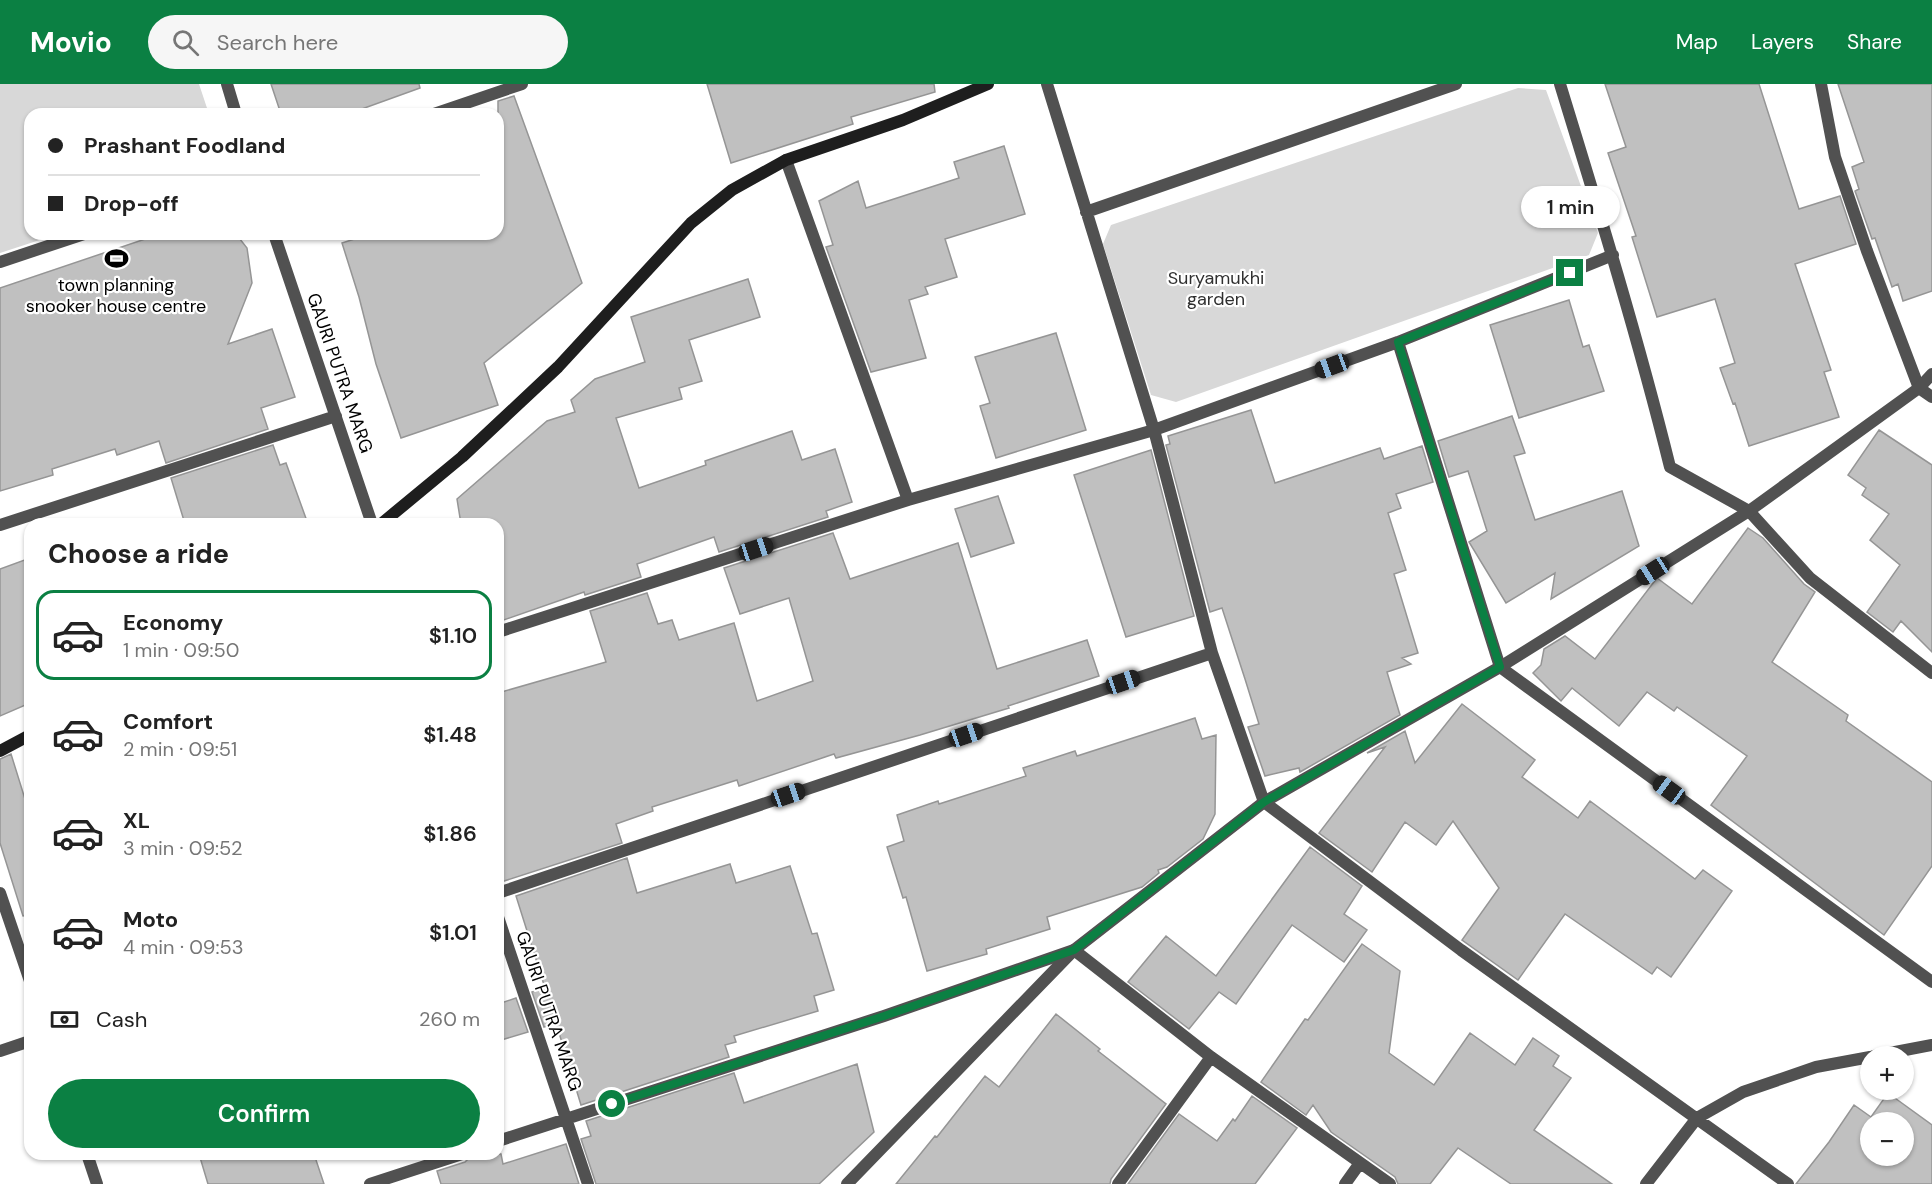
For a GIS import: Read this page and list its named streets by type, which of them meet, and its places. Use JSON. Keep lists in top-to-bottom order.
{
  "streets": {
    "street": ["GAURI PUTRA MARG"]
  },
  "parks": ["Suryamukhi garden"],
  "places": {
    "sports": ["town planning snooker house centre"]
  },
  "page": {
    "header": "Movio",
    "search": "Search here",
    "nav": ["Map", "Layers", "Share"],
    "banner": ["Prashant Foodland", "Drop-off"],
    "bubble": "1 min",
    "heading": "Choose a ride",
    "list": [
      {
        "name": "Economy",
        "note": "1 min · 09:50",
        "value": "$1.10"
      },
      {
        "name": "Comfort",
        "note": "2 min · 09:51",
        "value": "$1.48"
      },
      {
        "name": "XL",
        "note": "3 min · 09:52",
        "value": "$1.86"
      },
      {
        "name": "Moto",
        "note": "4 min · 09:53",
        "value": "$1.01"
      }
    ],
    "pay": ["Cash", "260 m"],
    "map_buttons": ["+", "−"],
    "buttons": "Confirm"
  }
}
